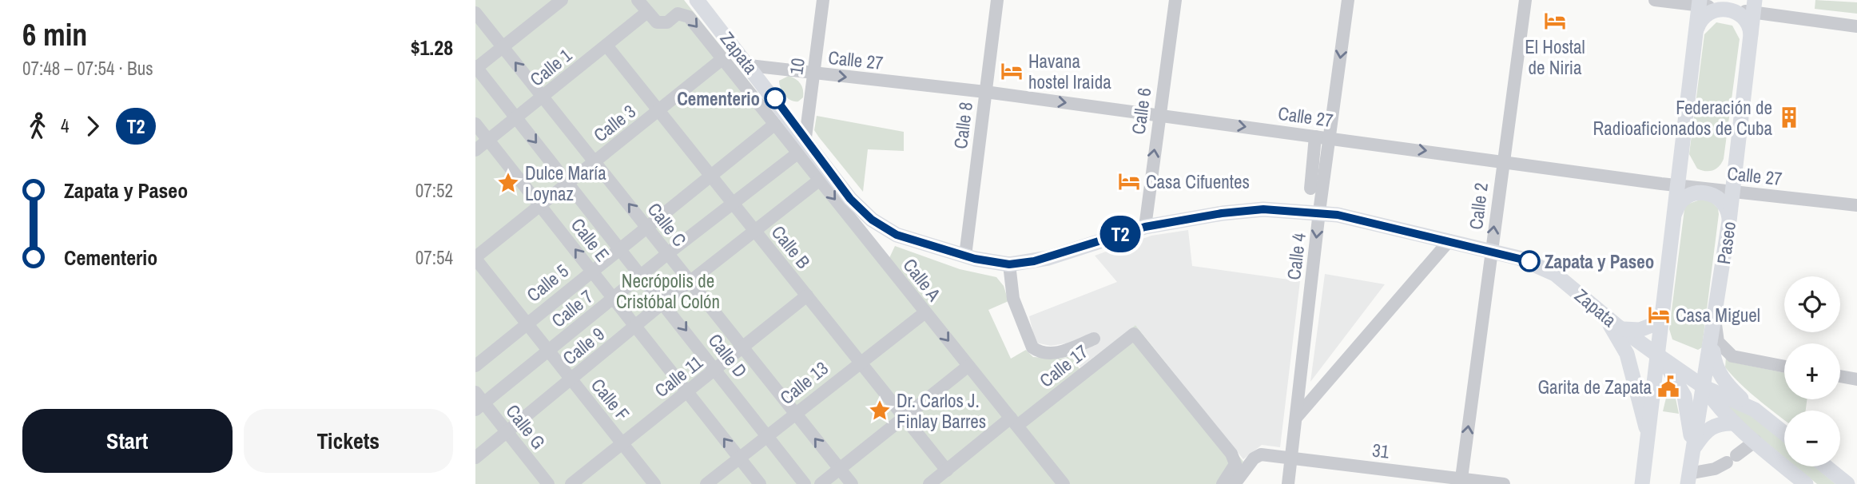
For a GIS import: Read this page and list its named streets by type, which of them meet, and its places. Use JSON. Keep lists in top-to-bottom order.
{
  "streets": {
    "main road": ["Zapata", "Paseo"],
    "street": [
      "Calle 27",
      "10",
      "Calle 1",
      "Calle 6",
      "Calle 3",
      "Calle 8",
      "Calle 2",
      "Calle C",
      "Calle E",
      "Calle B",
      "Calle 4",
      "Calle A",
      "Calle 5",
      "Calle 7",
      "Calle 9",
      "Calle D",
      "Calle 17",
      "Calle 11",
      "Calle 13",
      "Calle F",
      "Calle G",
      "31"
    ]
  },
  "crossings": [
    ["Zapata", "Calle 27"],
    ["Zapata", "10"],
    ["Zapata", "Calle 6"],
    ["Zapata", "Calle 8"],
    ["Zapata", "Calle 2"],
    ["Zapata", "Paseo"],
    ["Zapata", "Calle 4"],
    ["Calle 27", "10"],
    ["Calle 27", "Calle 6"],
    ["Calle 27", "Calle 8"],
    ["Calle 27", "Calle 2"],
    ["Calle 27", "Paseo"],
    ["Calle 27", "Calle 4"],
    ["Calle 1", "Calle C"],
    ["Calle 1", "Calle E"],
    ["Calle 1", "Calle B"],
    ["Calle 1", "Calle A"],
    ["Calle 1", "Calle D"],
    ["Calle 3", "Calle C"],
    ["Calle 3", "Calle E"],
    ["Calle 3", "Calle B"],
    ["Calle 3", "Calle A"],
    ["Calle 3", "Calle D"],
    ["Calle 3", "Calle F"],
    ["Calle 2", "31"],
    ["Calle C", "Calle 5"],
    ["Calle C", "Calle 7"],
    ["Calle C", "Calle 9"],
    ["Calle C", "Calle 11"],
    ["Calle C", "Calle 13"],
    ["Calle E", "Calle 5"],
    ["Calle E", "Calle 7"],
    ["Calle E", "Calle 9"],
    ["Calle E", "Calle 11"],
    ["Calle E", "Calle 13"],
    ["Calle B", "Calle 5"],
    ["Calle B", "Calle 7"],
    ["Calle B", "Calle 9"],
    ["Calle B", "Calle 17"],
    ["Calle B", "Calle 11"],
    ["Calle B", "Calle 13"],
    ["Calle 4", "31"],
    ["Calle A", "Calle 5"],
    ["Calle A", "Calle 7"],
    ["Calle A", "Calle 9"],
    ["Calle A", "Calle 17"],
    ["Calle A", "Calle 13"],
    ["Calle 5", "Calle D"],
    ["Calle 5", "Calle F"],
    ["Calle 7", "Calle D"],
    ["Calle 7", "Calle F"],
    ["Calle 7", "Calle G"],
    ["Calle 9", "Calle D"],
    ["Calle 9", "Calle F"],
    ["Calle 9", "Calle G"],
    ["Calle D", "Calle 11"],
    ["Calle D", "Calle 13"],
    ["Calle 11", "Calle F"]
  ],
  "one_way": [
    "Calle 27",
    "Calle 6",
    "Calle 2",
    "Calle C",
    "Calle E",
    "Calle 4",
    "Calle A"
  ],
  "parks": ["Necrópolis de Cristóbal Colón"],
  "places": {
    "hotel": [
      "El Hostal de Niria",
      "Havana hostel Iraida",
      "Casa Cifuentes",
      "Casa Miguel"
    ],
    "other": ["Cementerio", "Zapata y Paseo"],
    "building": ["Federación de Radioaficionados de Cuba"],
    "place": ["Dulce María Loynaz", "Dr. Carlos J. Finlay Barres"],
    "public building": ["Garita de Zapata"]
  },
  "lines": ["bus line T2"],
  "page": {
    "heading": ["6 min", "07:48 – 07:54 · Bus", "$1.28"],
    "on_map": "T2",
    "legs": ["4", "T2"],
    "list": [
      {
        "name": "Zapata y Paseo",
        "value": "07:52"
      },
      {
        "name": "Cementerio",
        "value": "07:54"
      }
    ],
    "map_buttons": ["+", "−"],
    "buttons": ["Start", "Tickets"]
  }
}
